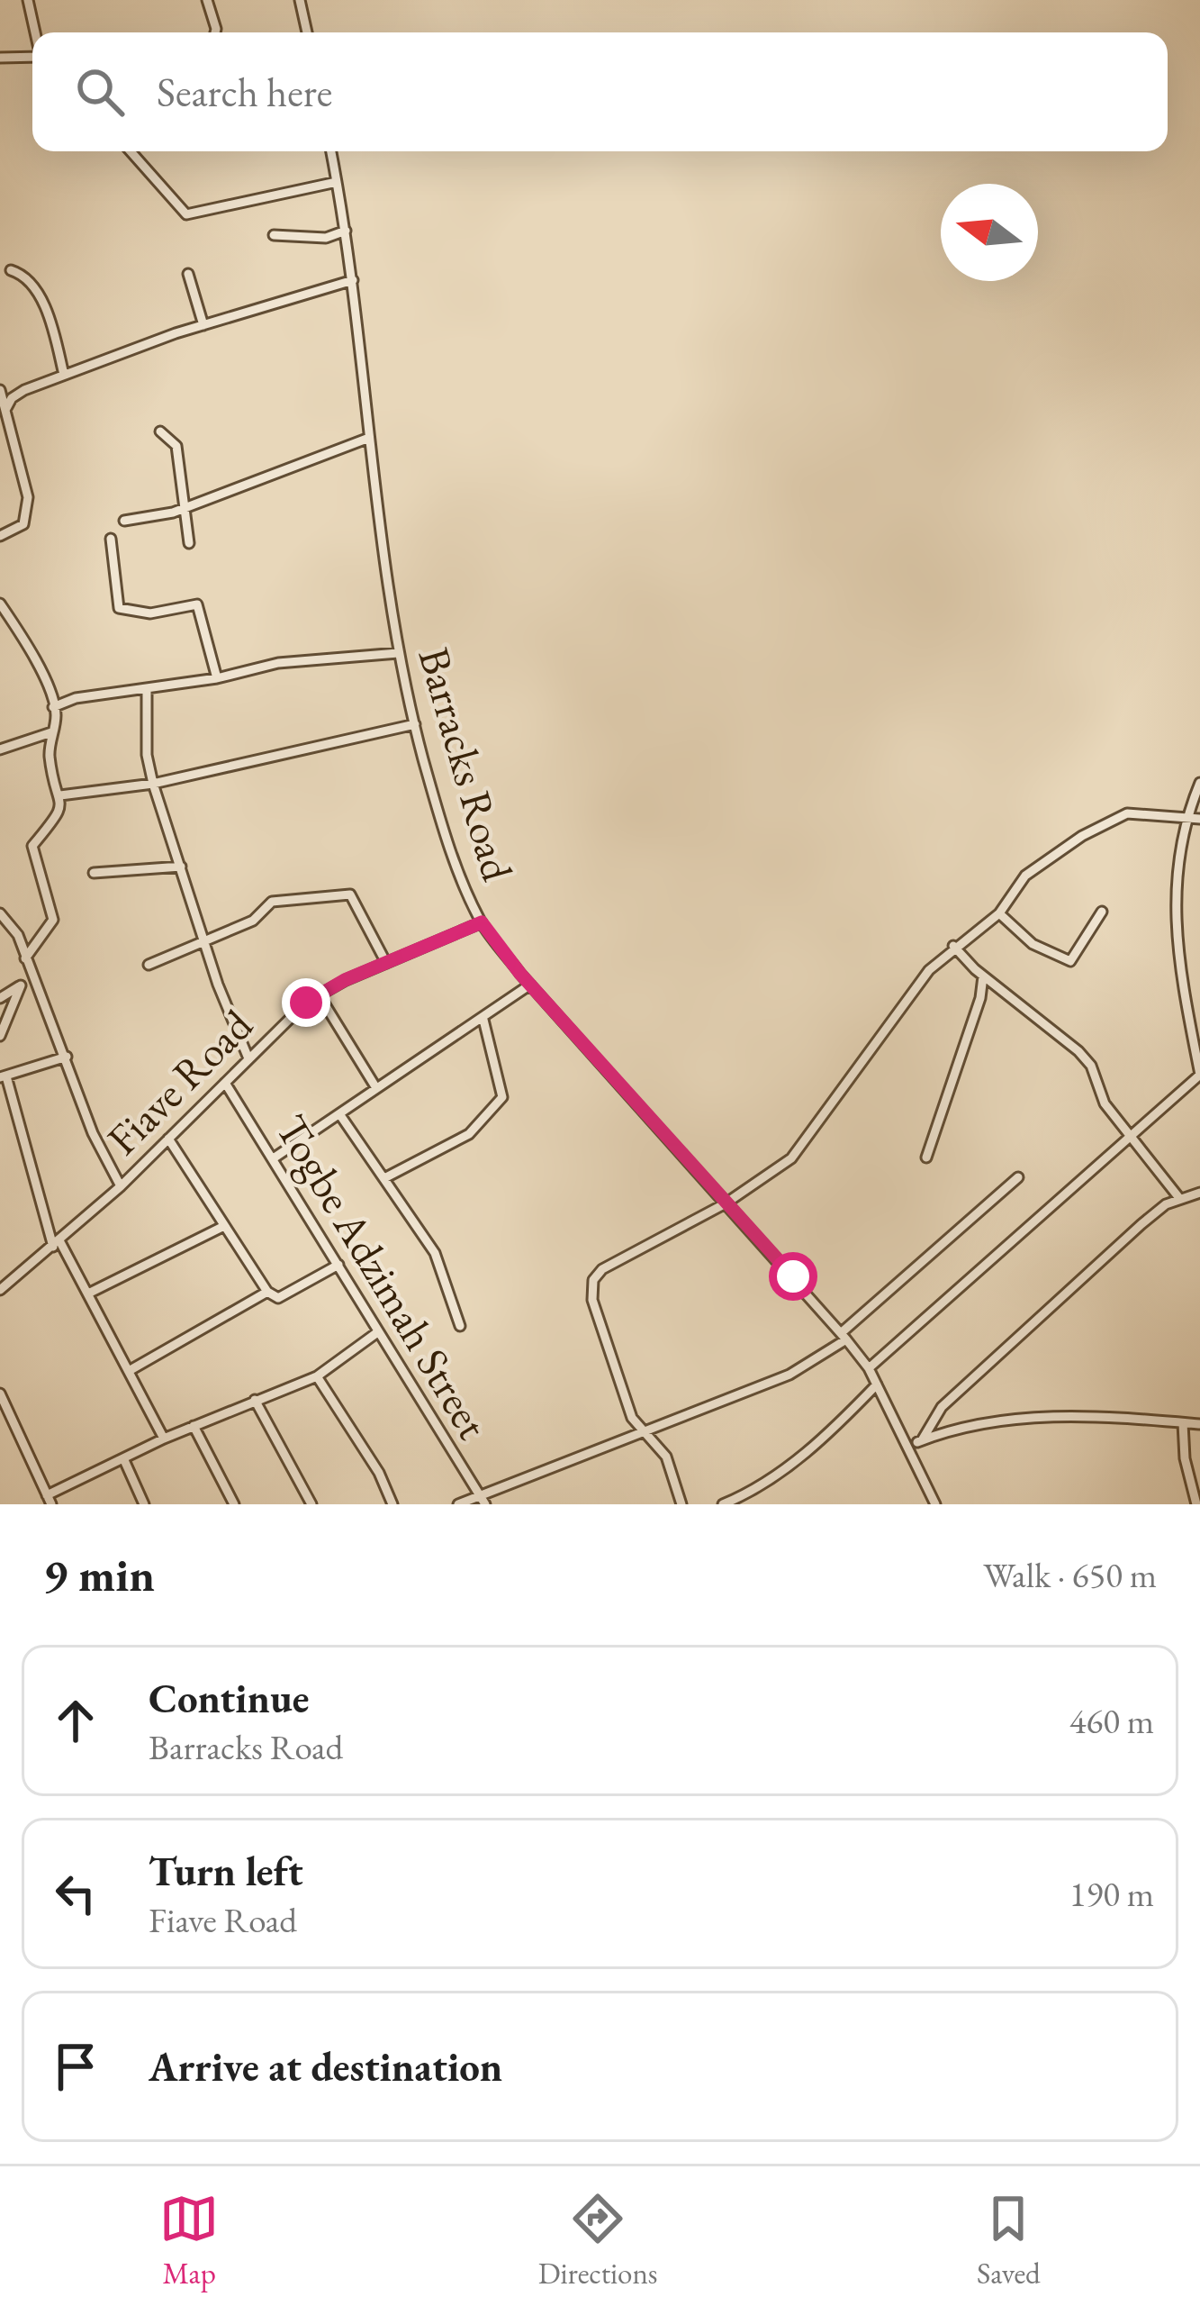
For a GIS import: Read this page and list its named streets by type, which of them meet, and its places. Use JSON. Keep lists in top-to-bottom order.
{
  "streets": {
    "street": ["Barracks Road", "Fiave Road", "Togbe Adzimah Street"]
  },
  "crossings": [
    ["Barracks Road", "Fiave Road"],
    ["Fiave Road", "Togbe Adzimah Street"]
  ],
  "north": "left",
  "page": {
    "search": "Search here",
    "heading": ["9 min", "Walk · 650 m"],
    "list": [
      ["Continue", "Barracks Road", "460 m"],
      ["Turn left", "Fiave Road", "190 m"],
      "Arrive at destination"
    ],
    "nav": ["Map", "Directions", "Saved"]
  }
}
